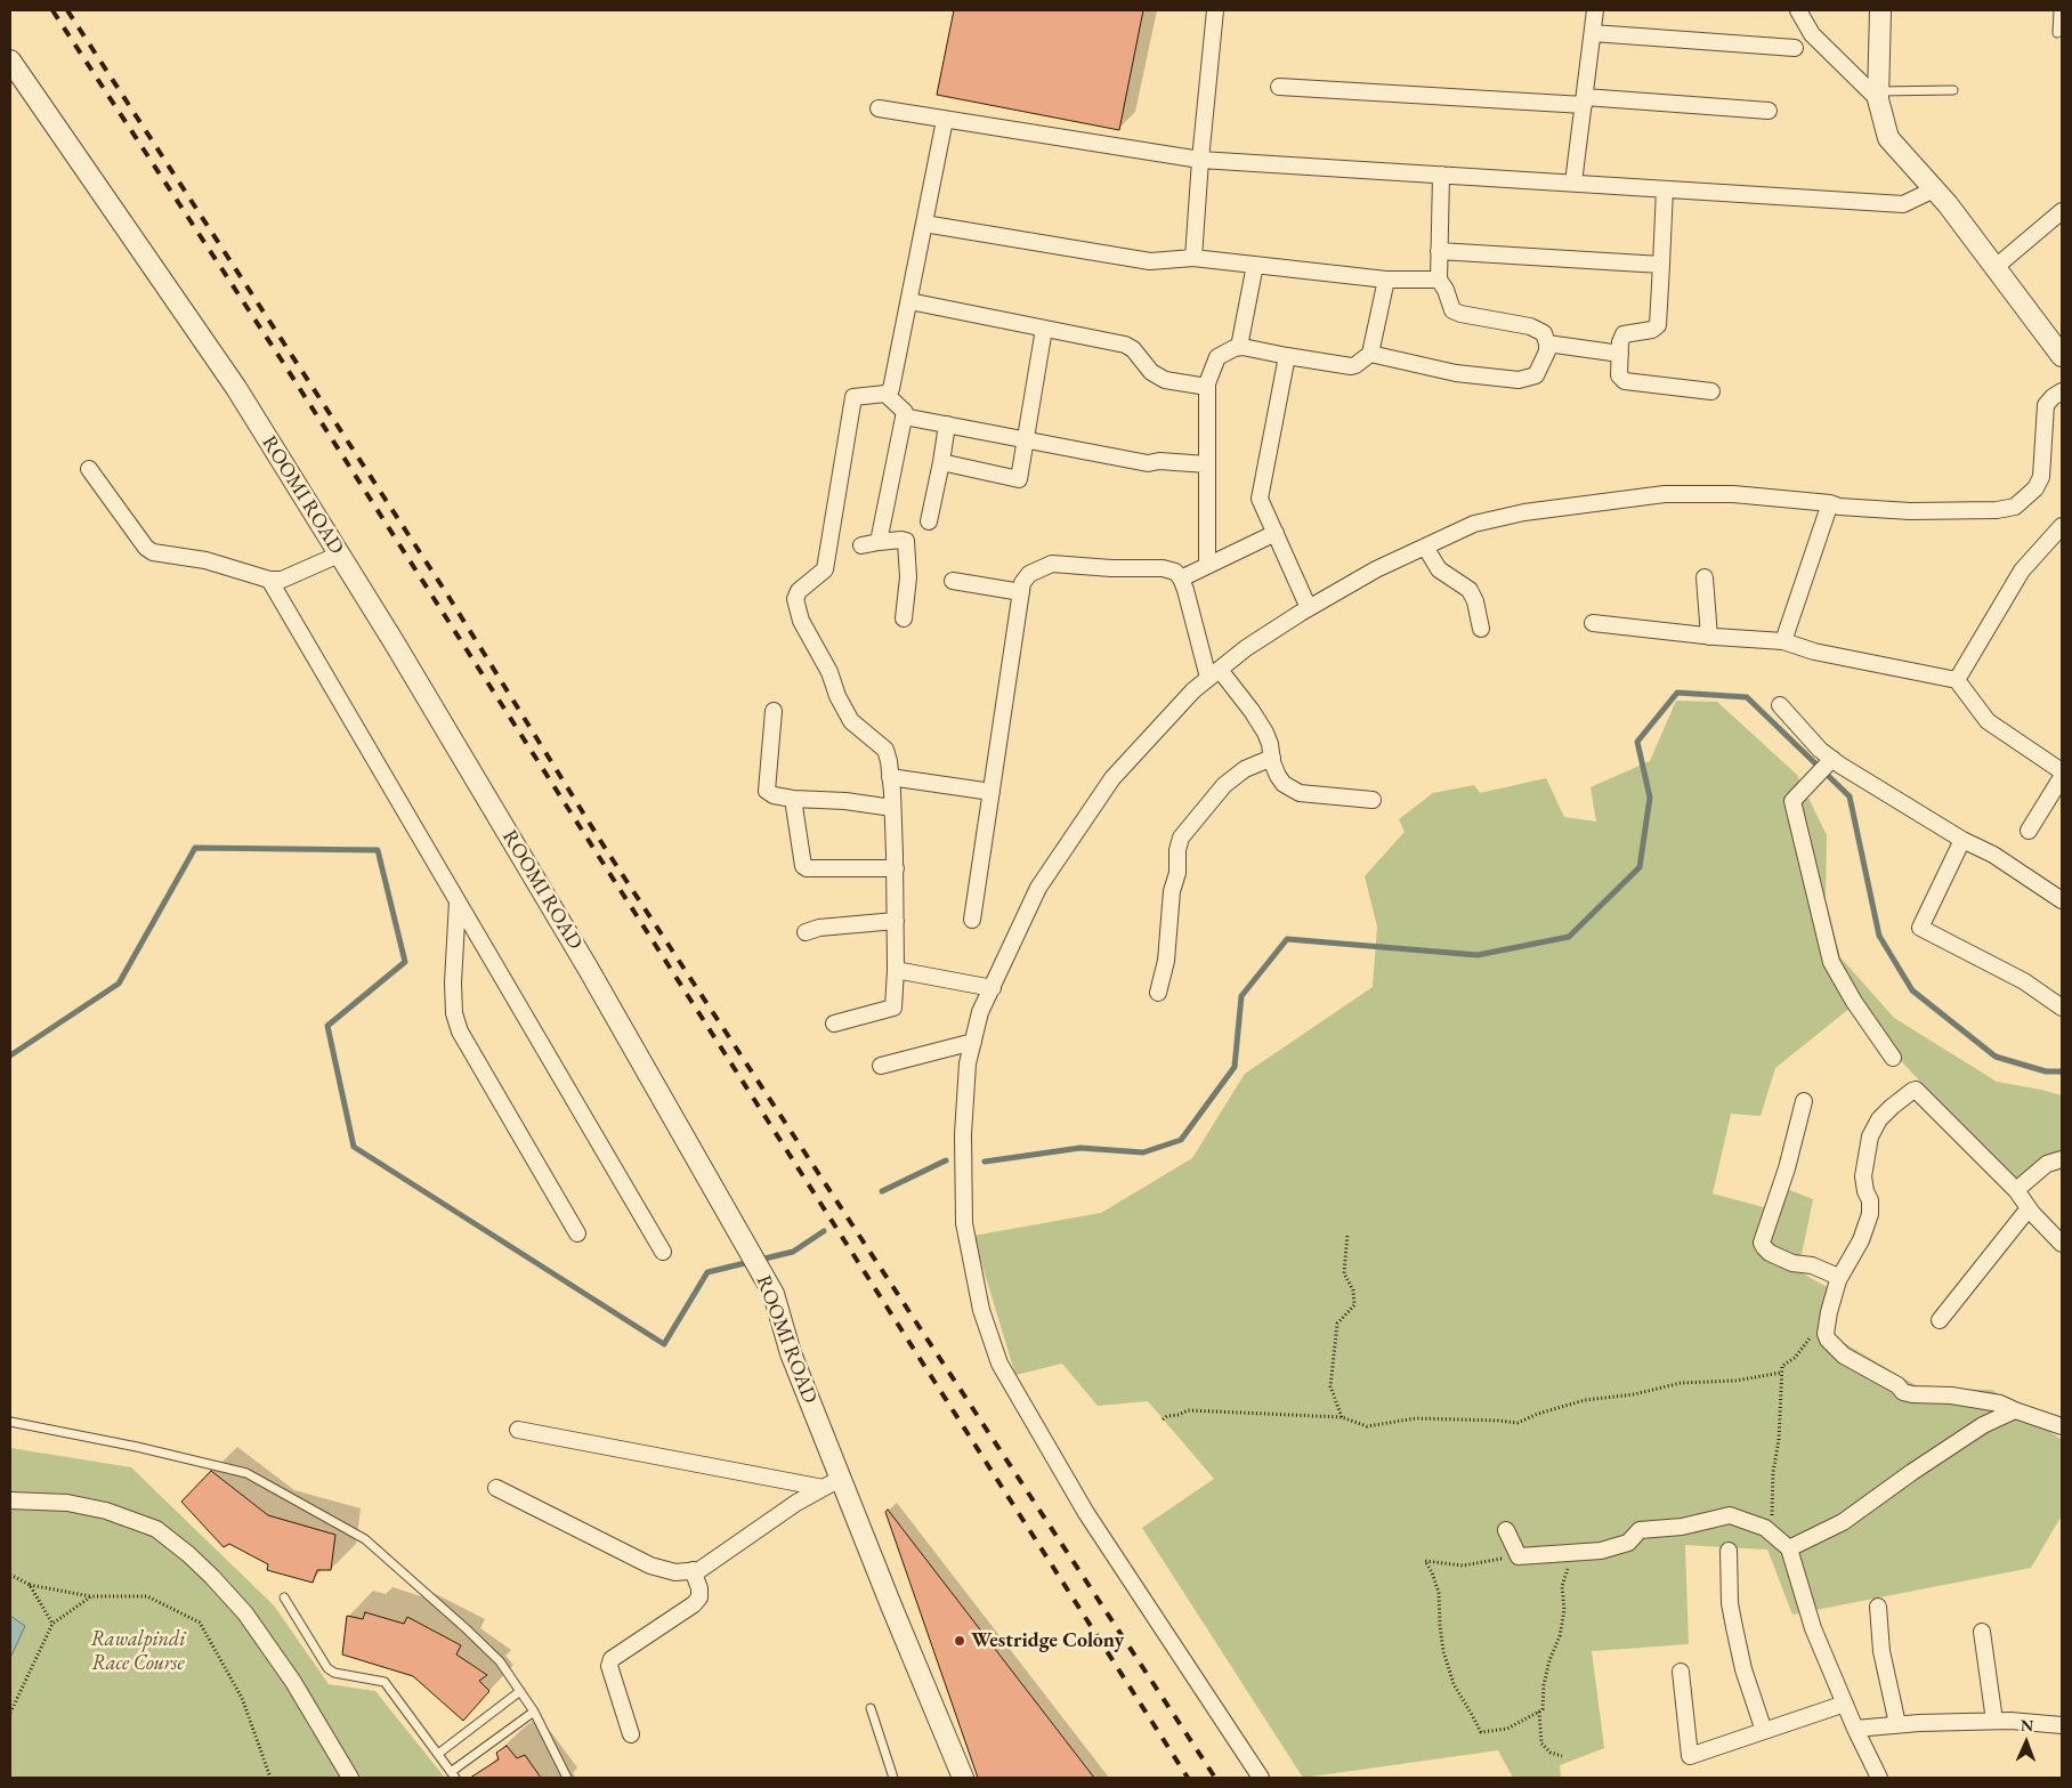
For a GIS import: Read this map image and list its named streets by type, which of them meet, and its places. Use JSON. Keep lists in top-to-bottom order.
{
  "streets": {
    "street": ["ROOMI ROAD"]
  },
  "parks": ["Rawalpindi Race Course"],
  "places": ["Westridge Colony"],
  "north": "top"
}
